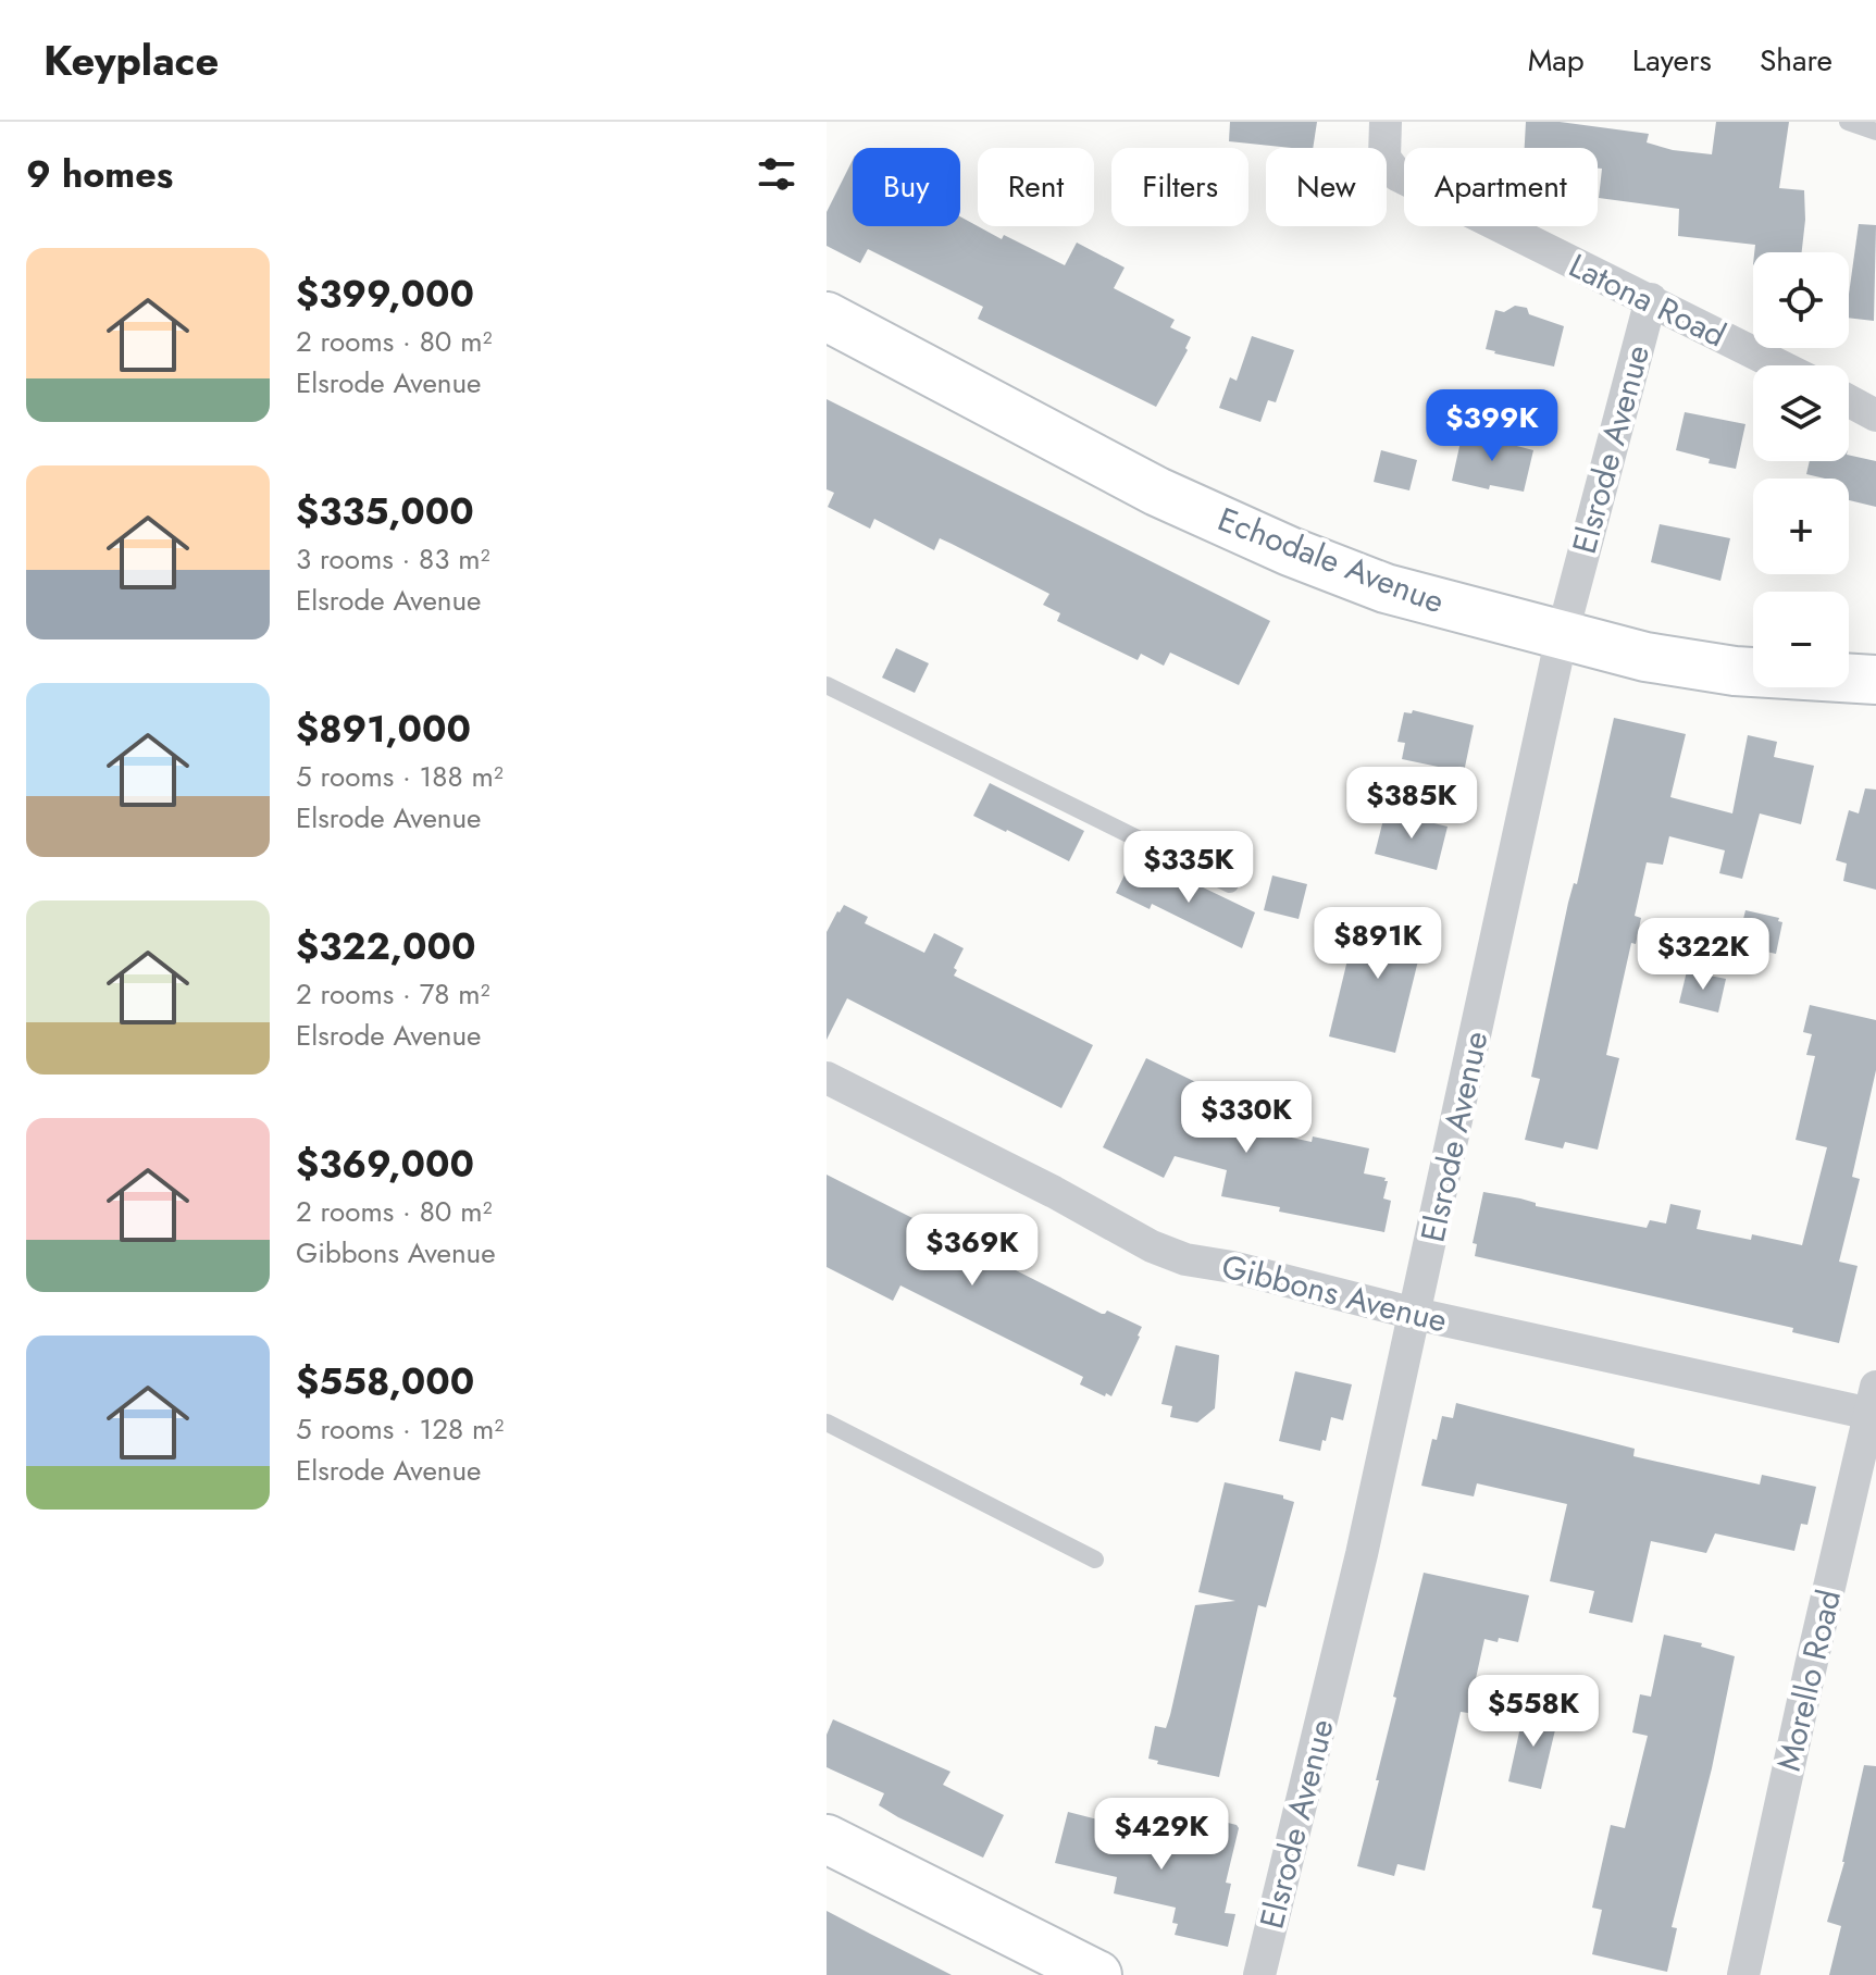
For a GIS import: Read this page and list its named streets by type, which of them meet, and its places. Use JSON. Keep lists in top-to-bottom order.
{
  "streets": {
    "main road": ["Echodale Avenue"],
    "street": [
      "Latona Road",
      "Elsrode Avenue",
      "Gibbons Avenue",
      "Morello Road"
    ]
  },
  "crossings": [
    ["Latona Road", "Elsrode Avenue"],
    ["Elsrode Avenue", "Echodale Avenue"],
    ["Elsrode Avenue", "Gibbons Avenue"],
    ["Gibbons Avenue", "Morello Road"]
  ],
  "page": {
    "header": "Keyplace",
    "nav": ["Map", "Layers", "Share"],
    "heading": "9 homes",
    "chip": [
      "Buy",
      "Rent",
      "Filters",
      "New",
      "Apartment"
    ],
    "list": [
      {
        "name": "$399,000",
        "note": "2 rooms · 80 m² · Elsrode Avenue"
      },
      {
        "name": "$335,000",
        "note": "3 rooms · 83 m² · Elsrode Avenue"
      },
      {
        "name": "$891,000",
        "note": "5 rooms · 188 m² · Elsrode Avenue"
      },
      {
        "name": "$322,000",
        "note": "2 rooms · 78 m² · Elsrode Avenue"
      },
      {
        "name": "$369,000",
        "note": "2 rooms · 80 m² · Gibbons Avenue"
      },
      {
        "name": "$558,000",
        "note": "5 rooms · 128 m² · Elsrode Avenue"
      }
    ],
    "map_buttons": ["+", "−"],
    "price": [
      "$399K",
      "$385K",
      "$335K",
      "$891K",
      "$322K",
      "$330K",
      "$369K",
      "$558K",
      "$429K"
    ]
  }
}
